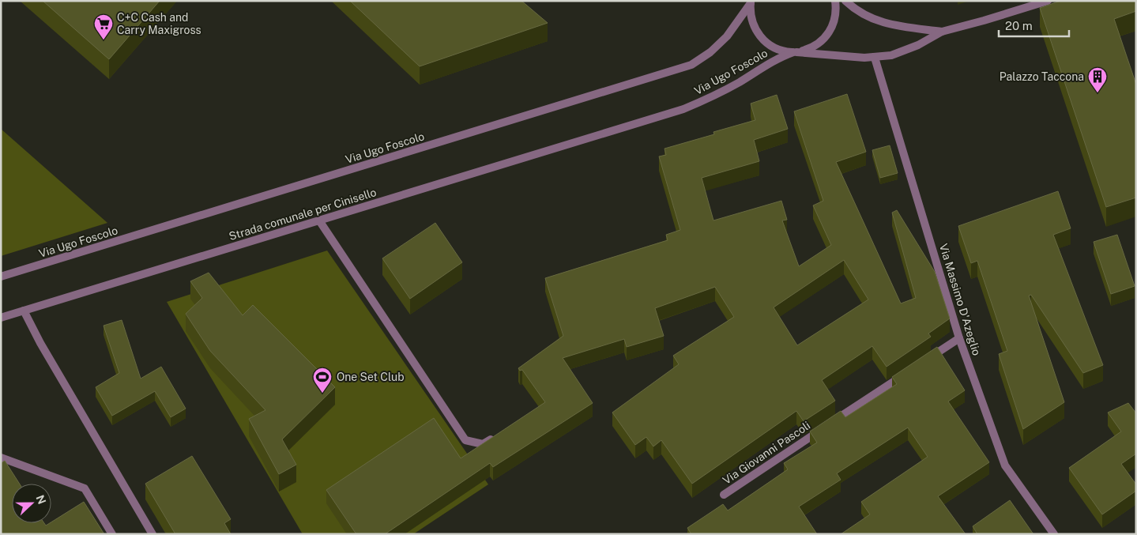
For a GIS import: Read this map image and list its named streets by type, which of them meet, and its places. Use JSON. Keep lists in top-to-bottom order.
{
  "streets": {
    "street": [
      "Via Ugo Foscolo",
      "Strada comunale per Cinisello",
      "Via Massimo D'Azeglio",
      "Via Giovanni Pascoli"
    ]
  },
  "crossings": [
    ["Via Ugo Foscolo", "Strada comunale per Cinisello"]
  ],
  "places": {
    "supermarket": ["C+C Cash and Carry Maxigross"],
    "building": ["Palazzo Taccona"],
    "sports": ["One Set Club"]
  },
  "scale_bar": "20 m",
  "north": "right"
}
